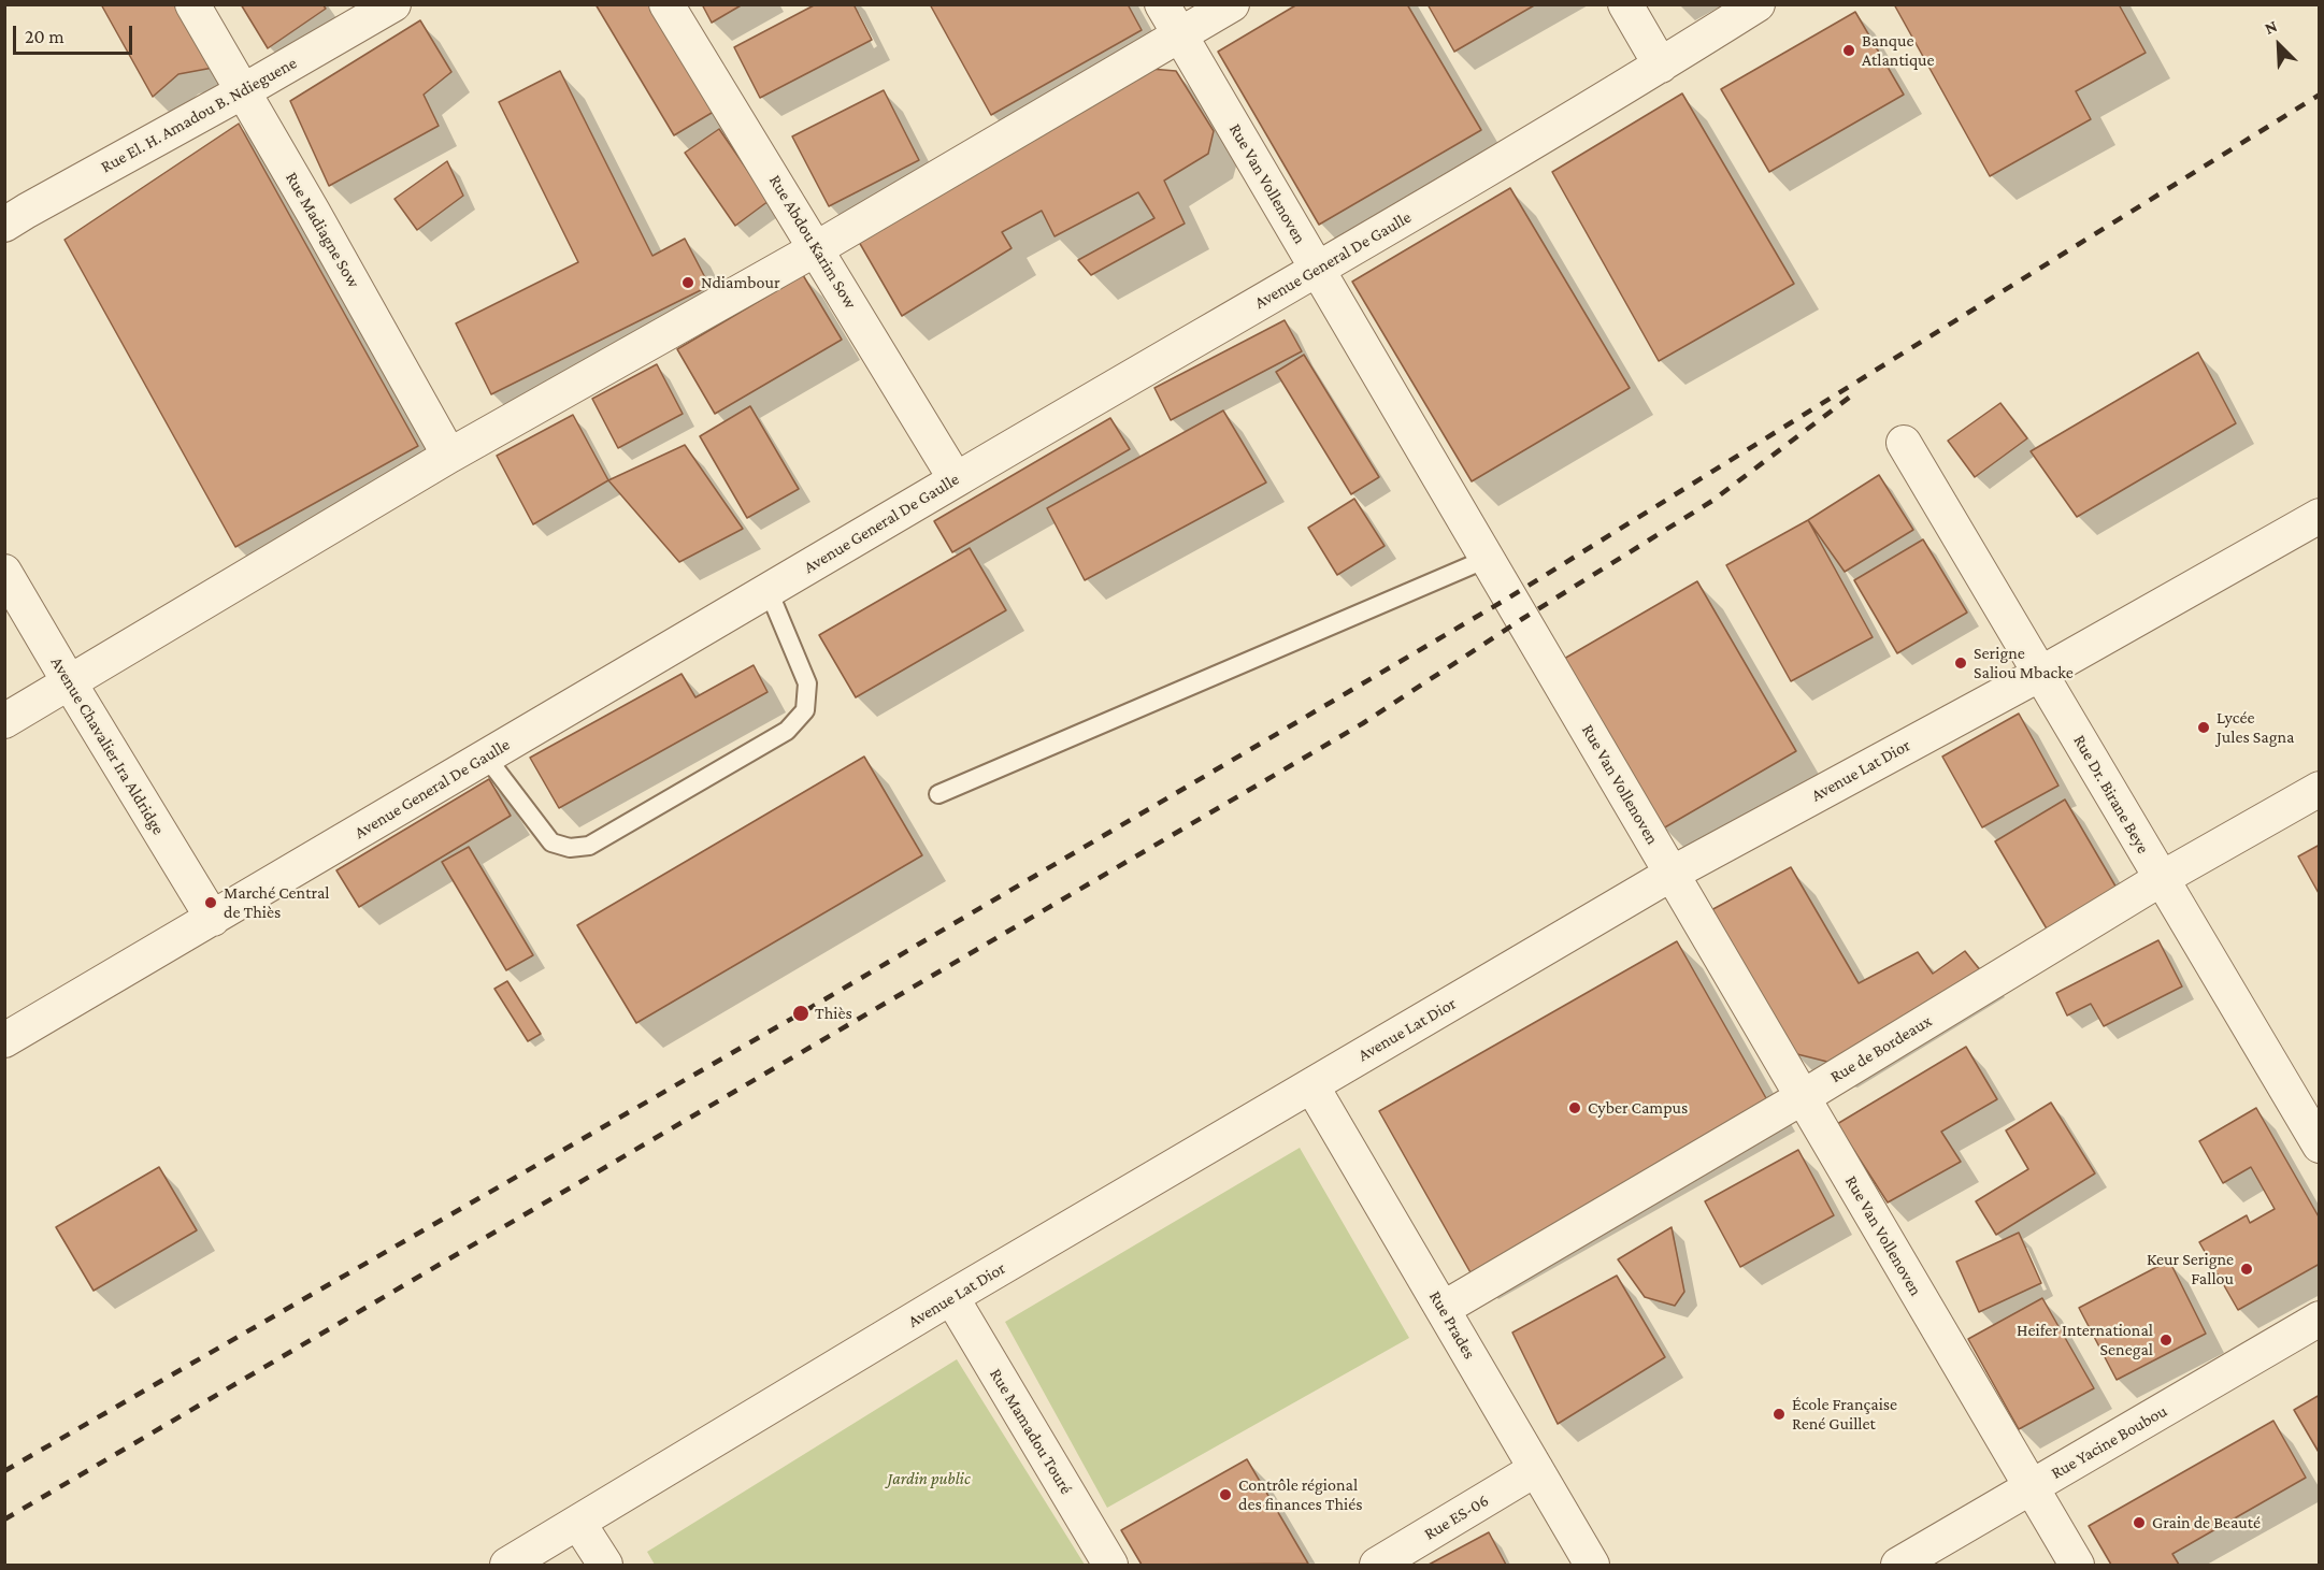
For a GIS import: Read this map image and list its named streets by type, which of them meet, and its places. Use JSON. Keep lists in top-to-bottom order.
{
  "streets": {
    "street": [
      "Rue El. H. Amadou B. Ndieguene",
      "Rue Van Vollenoven",
      "Rue Madiagne Sow",
      "Rue Abdou Karim Sow",
      "Avenue General De Gaulle",
      "Avenue Chavalier Ira Aldridge",
      "Avenue Lat Dior",
      "Rue Dr. Birane Beye",
      "Rue de Bordeaux",
      "Rue Prades",
      "Rue Mamadou Touré",
      "Rue Yacine Boubou",
      "Rue ES-06"
    ]
  },
  "crossings": [
    ["Rue El. H. Amadou B. Ndieguene", "Rue Madiagne Sow"],
    ["Rue Van Vollenoven", "Avenue General De Gaulle"],
    ["Rue Van Vollenoven", "Avenue Lat Dior"],
    ["Rue Van Vollenoven", "Rue de Bordeaux"],
    ["Rue Van Vollenoven", "Rue Yacine Boubou"],
    ["Rue Abdou Karim Sow", "Avenue General De Gaulle"],
    ["Avenue General De Gaulle", "Avenue Chavalier Ira Aldridge"],
    ["Avenue Lat Dior", "Rue Dr. Birane Beye"],
    ["Avenue Lat Dior", "Rue Prades"],
    ["Avenue Lat Dior", "Rue Mamadou Touré"],
    ["Rue Dr. Birane Beye", "Rue de Bordeaux"],
    ["Rue de Bordeaux", "Rue Prades"],
    ["Rue Prades", "Rue ES-06"]
  ],
  "parks": ["Jardin public"],
  "places": [
    "Banque Atlantique",
    "Ndiambour",
    "Serigne Saliou Mbacke",
    "Lycée Jules Sagna",
    "Marché Central de Thiès",
    "Thiès",
    "Cyber Campus",
    "Keur Serigne Fallou",
    "Heifer International Senegal",
    "École Française René Guillet",
    "Contrôle régional des finances Thiés",
    "Grain de Beauté"
  ],
  "scale_bar": "20 m",
  "north": "top left"
}
